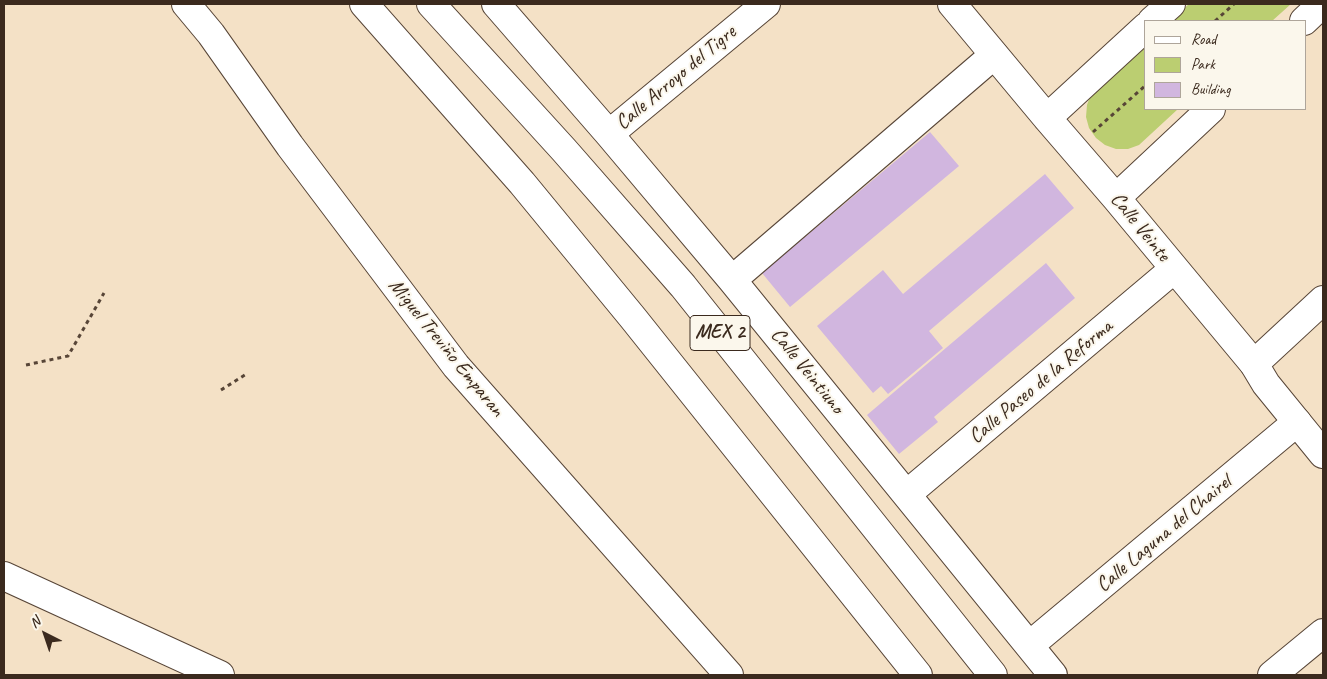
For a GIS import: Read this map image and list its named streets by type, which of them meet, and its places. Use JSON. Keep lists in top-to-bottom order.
{
  "streets": {
    "main road": [
      "Calle Arroyo del Tigre",
      "Calle Veinte",
      "MEX 2",
      "Miguel Treviño Emparan",
      "Calle Veintiuno",
      "Calle Paseo de la Reforma",
      "Calle Laguna del Chairel"
    ]
  },
  "crossings": [
    ["Calle Arroyo del Tigre", "Calle Veintiuno"],
    ["Calle Veinte", "Calle Paseo de la Reforma"],
    ["Calle Veinte", "Calle Laguna del Chairel"],
    ["Calle Veintiuno", "Calle Paseo de la Reforma"],
    ["Calle Veintiuno", "Calle Laguna del Chairel"]
  ],
  "legend": ["Road", "Park", "Building"],
  "north": "top left"
}
